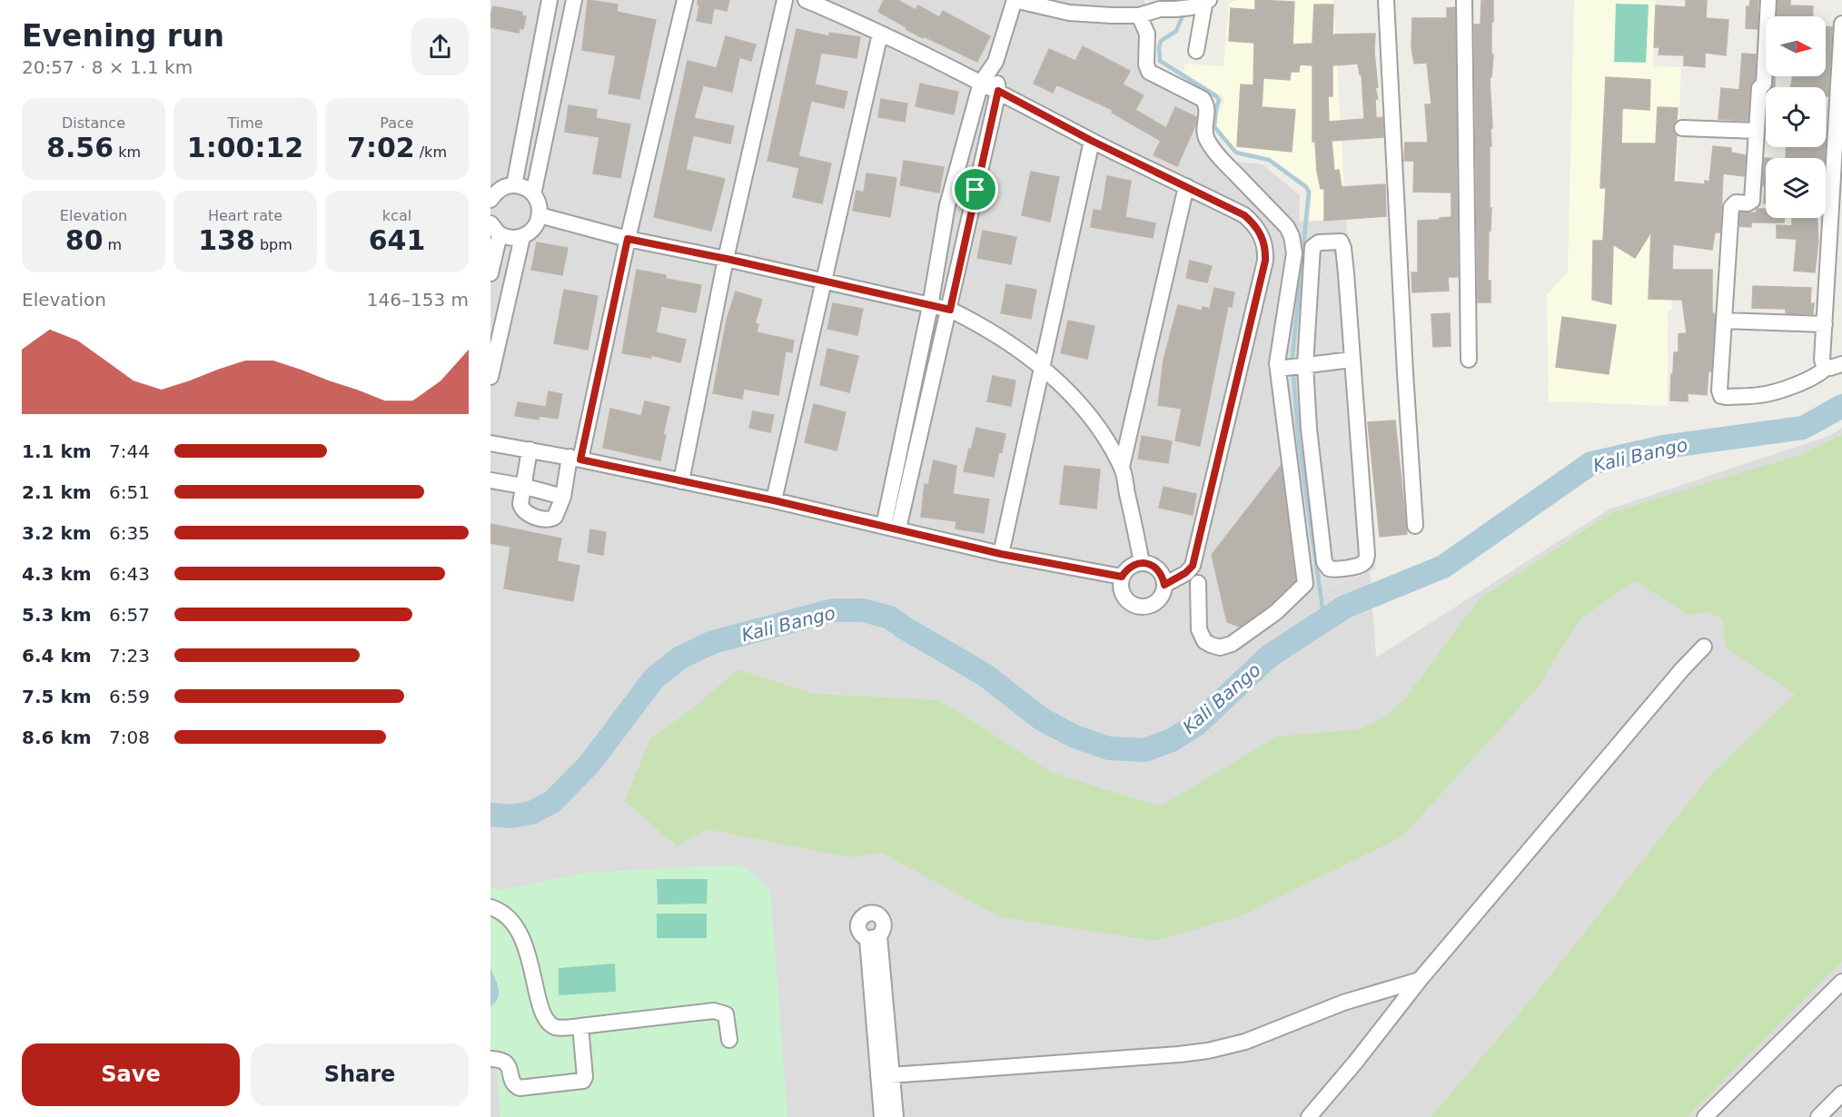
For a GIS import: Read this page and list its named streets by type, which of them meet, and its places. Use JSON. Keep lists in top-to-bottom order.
{
  "water": ["Kali Bango"],
  "north": "right",
  "page": {
    "heading": ["Evening run", "20:57 · 8 × 1.1 km"],
    "stats": [
      ["Distance", "8.56 km"],
      ["Time", "1:00:12"],
      ["Pace", "7:02 /km"],
      ["Elevation", "80 m"],
      ["Heart rate", "138 bpm"],
      ["kcal", "641"]
    ],
    "chart": ["Elevation", "146–153 m"],
    "list": [
      {
        "name": "1.1 km",
        "note": "7:44"
      },
      {
        "name": "2.1 km",
        "note": "6:51"
      },
      {
        "name": "3.2 km",
        "note": "6:35"
      },
      {
        "name": "4.3 km",
        "note": "6:43"
      },
      {
        "name": "5.3 km",
        "note": "6:57"
      },
      {
        "name": "6.4 km",
        "note": "7:23"
      },
      {
        "name": "7.5 km",
        "note": "6:59"
      },
      {
        "name": "8.6 km",
        "note": "7:08"
      }
    ],
    "buttons": ["Save", "Share"]
  }
}
